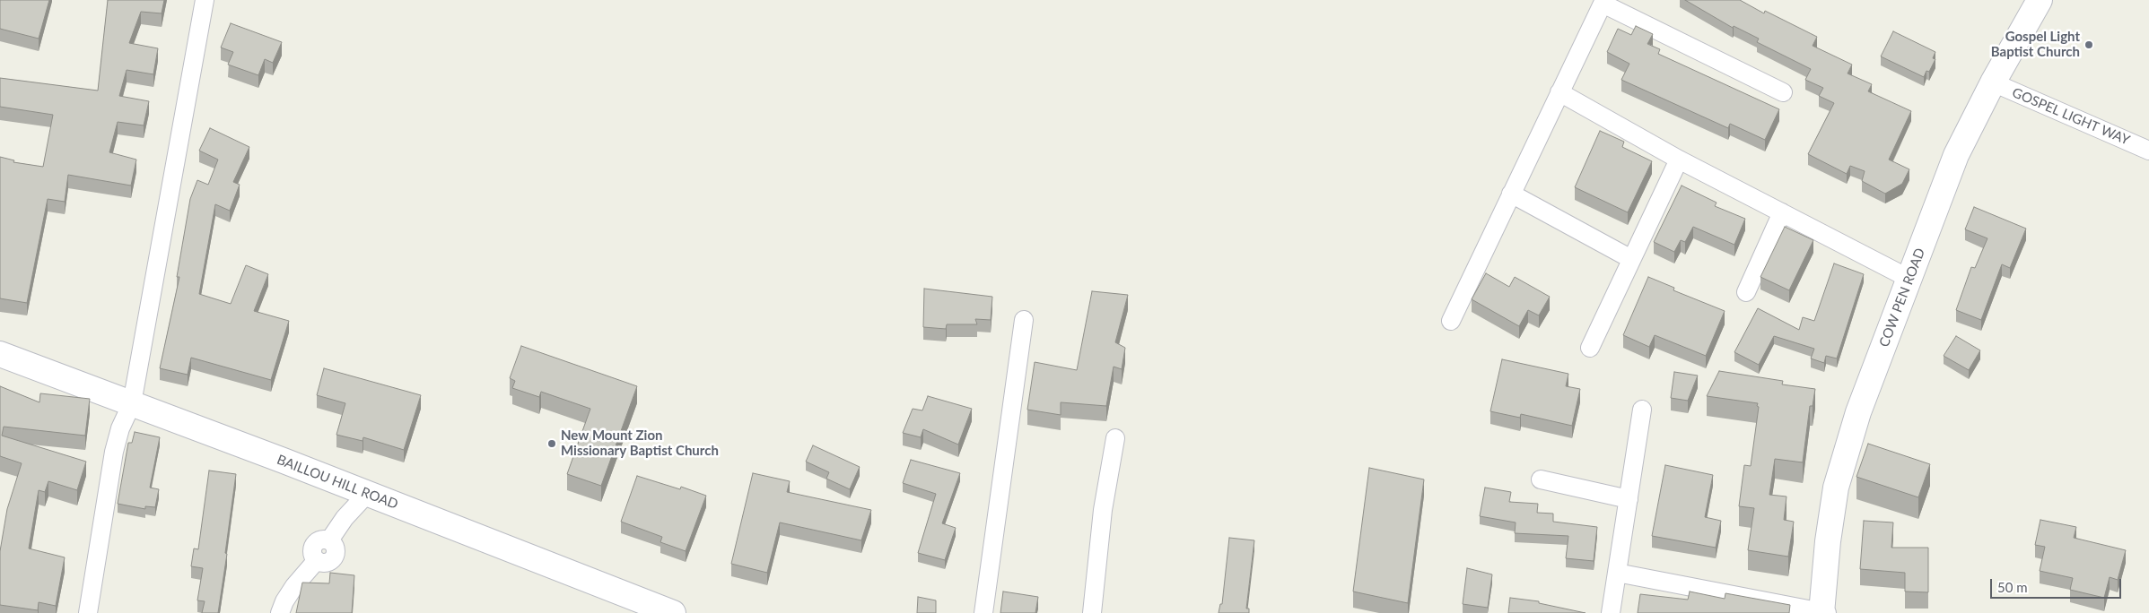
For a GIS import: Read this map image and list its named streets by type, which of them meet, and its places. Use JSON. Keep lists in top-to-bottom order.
{
  "streets": {
    "main road": ["COW PEN ROAD", "BAILLOU HILL ROAD"],
    "street": ["GOSPEL LIGHT WAY"]
  },
  "crossings": [
    ["GOSPEL LIGHT WAY", "COW PEN ROAD"]
  ],
  "places": ["Gospel Light Baptist Church", "New Mount Zion Missionary Baptist Church"],
  "scale_bar": "50 m"
}
